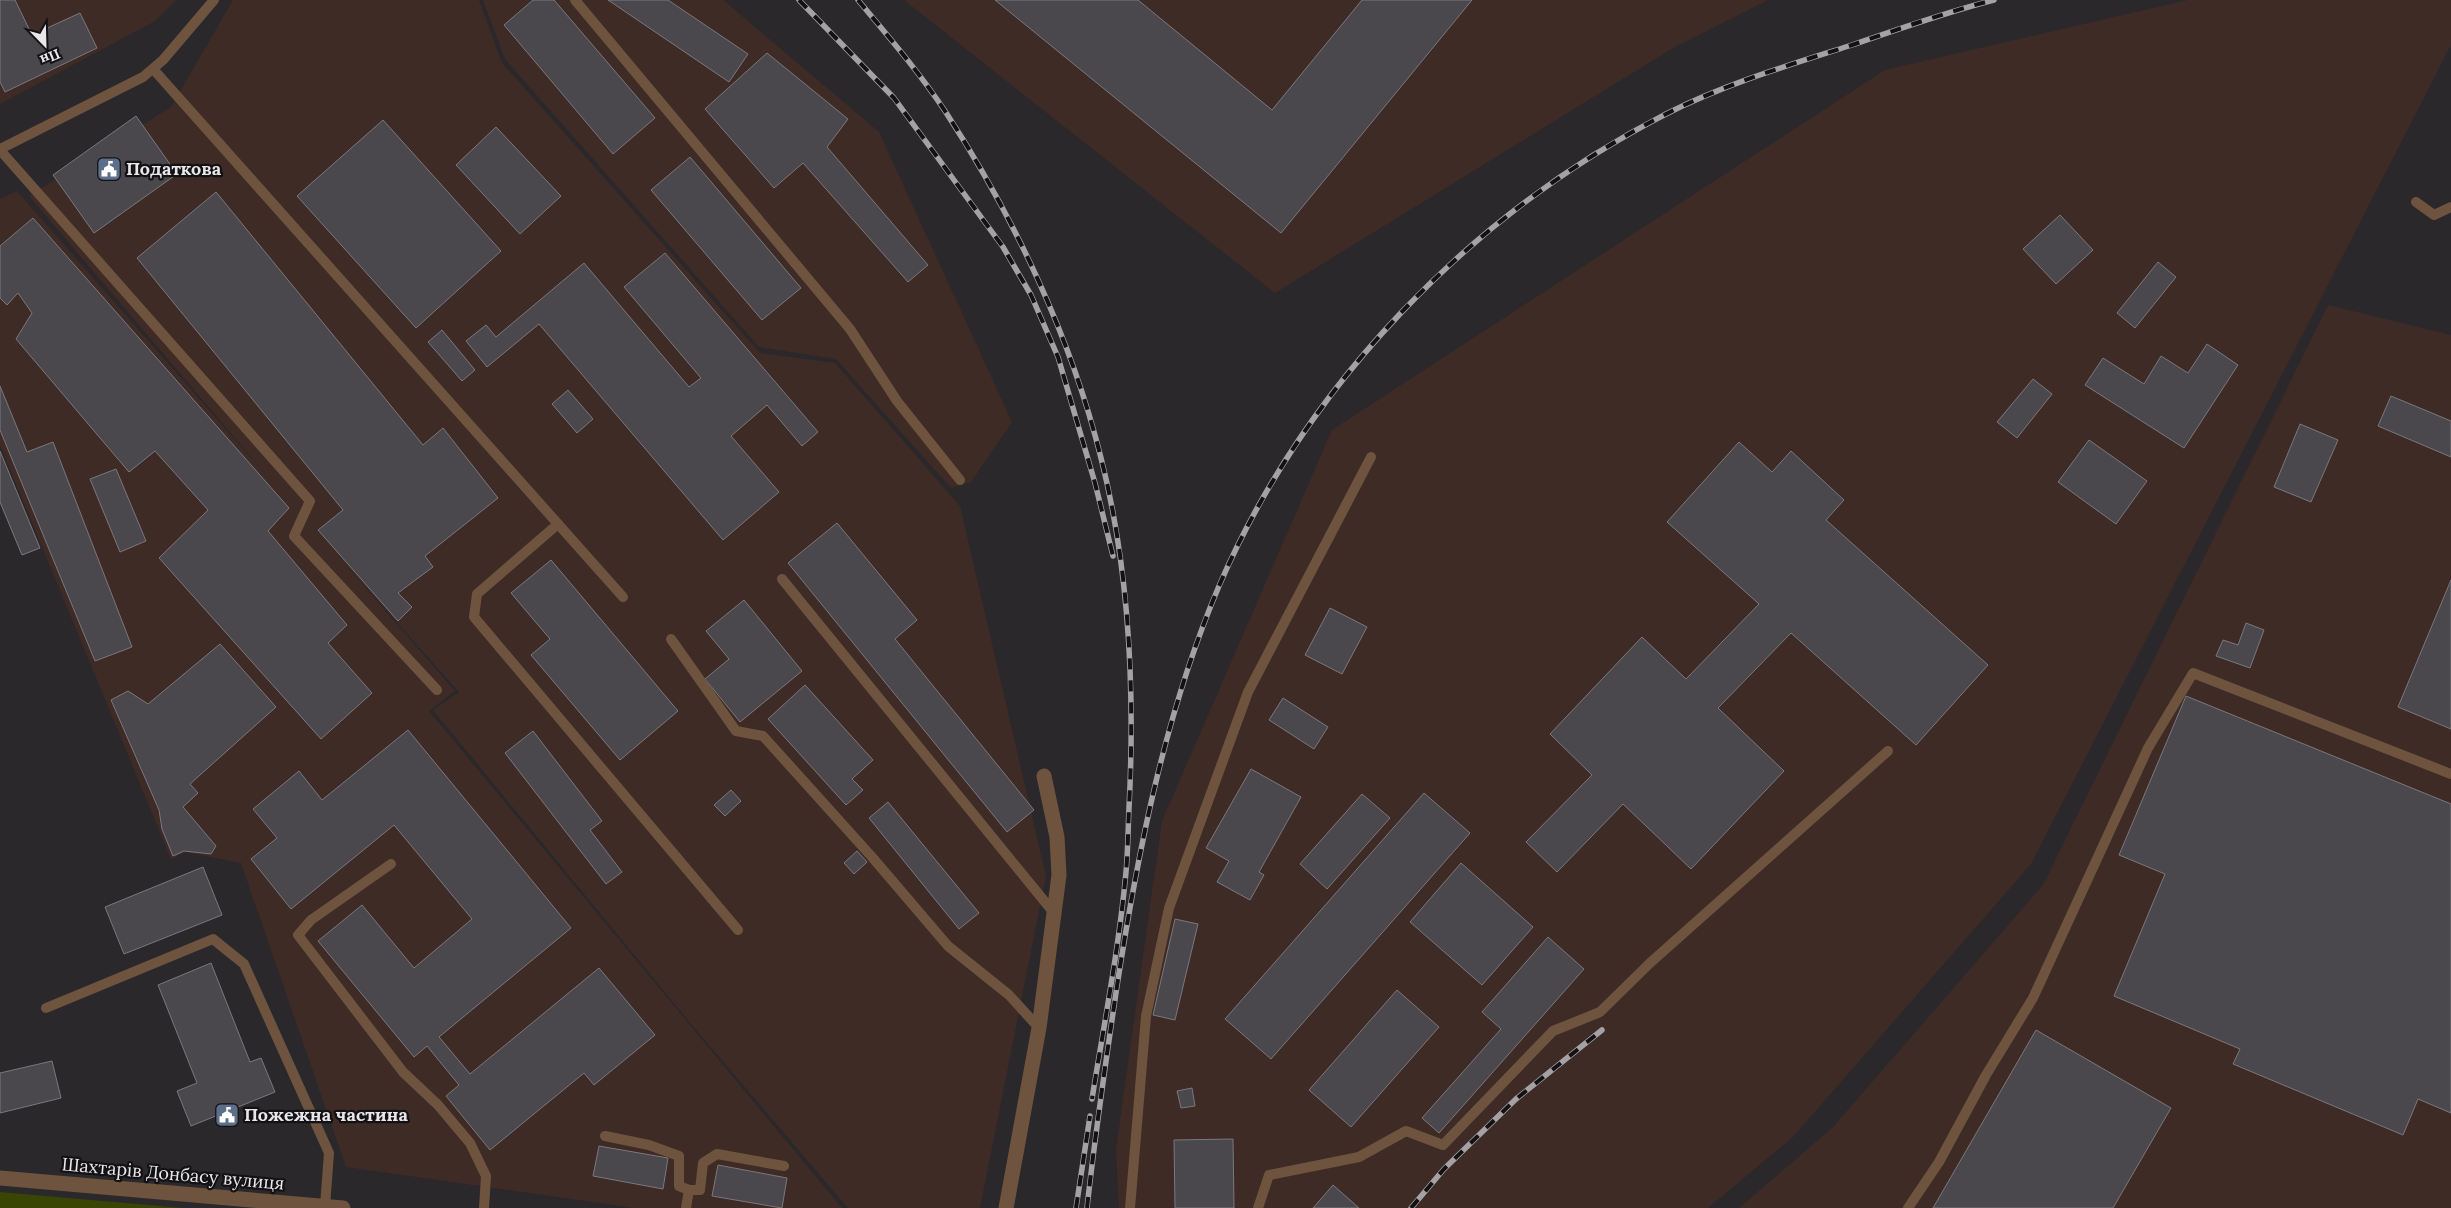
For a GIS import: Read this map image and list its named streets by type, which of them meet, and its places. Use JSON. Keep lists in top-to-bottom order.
{
  "streets": {
    "street": ["Шахтарів Донбасу вулиця"]
  },
  "places": {
    "public building": ["Податкова", "Пожежна частина"]
  },
  "north": "bottom right"
}
